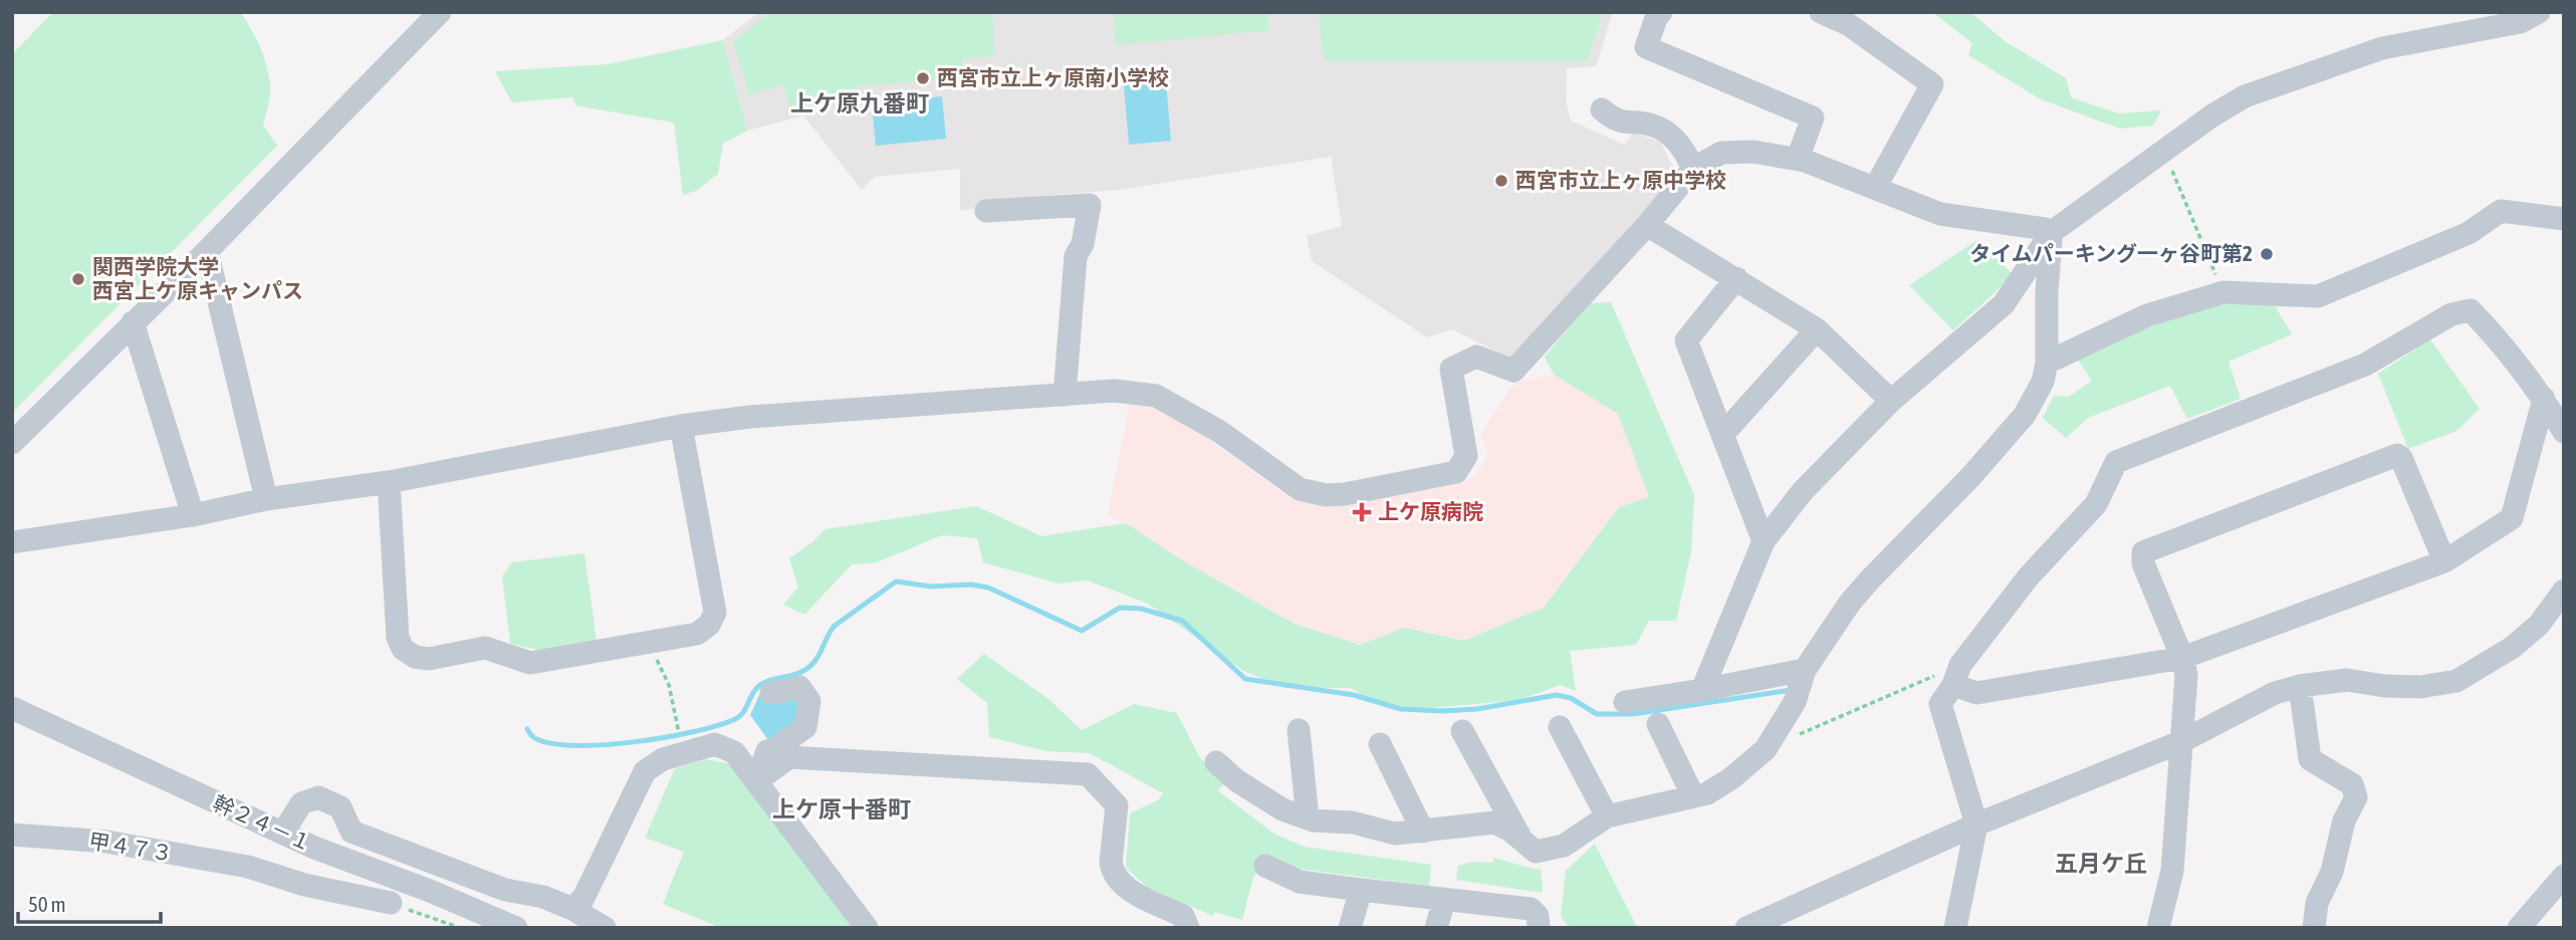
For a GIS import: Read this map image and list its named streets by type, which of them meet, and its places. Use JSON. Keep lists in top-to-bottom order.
{
  "streets": {
    "street": ["幹２４－１", "甲４７３"]
  },
  "districts": ["上ケ原九番町", "上ケ原十番町", "五月ケ丘"],
  "places": {
    "other": [
      "西宮市立上ヶ原南小学校",
      "西宮市立上ヶ原中学校",
      "タイムパーキング一ヶ谷町第2",
      "関西学院大学 西宮上ケ原キャンパス"
    ],
    "health": ["上ケ原病院"]
  },
  "scale_bar": "50 m"
}
